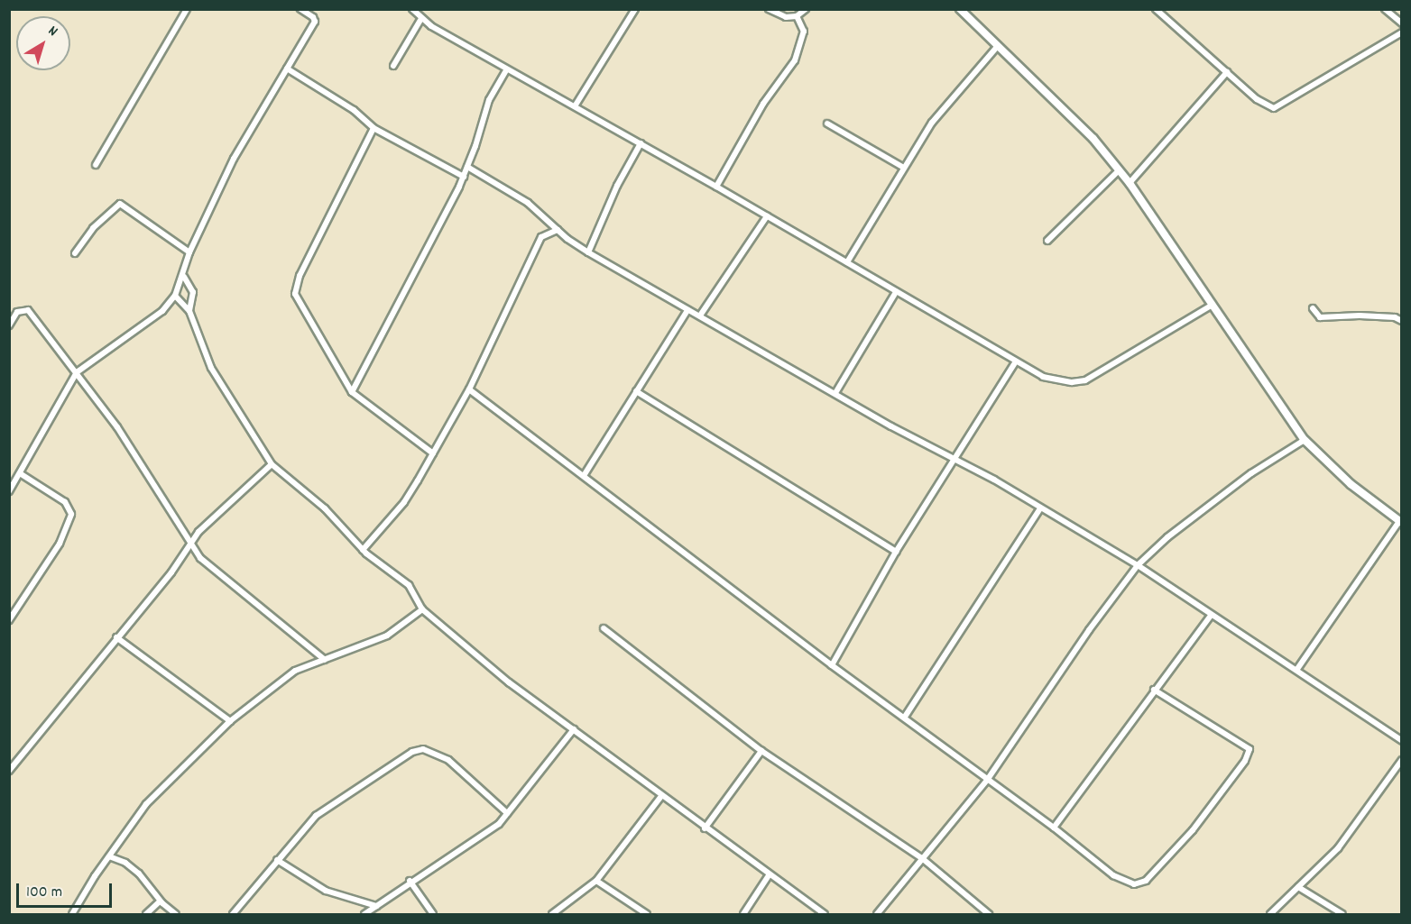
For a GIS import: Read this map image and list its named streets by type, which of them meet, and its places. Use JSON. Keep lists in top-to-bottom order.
{
  "scale_bar": "100 m",
  "north": "top right"
}
